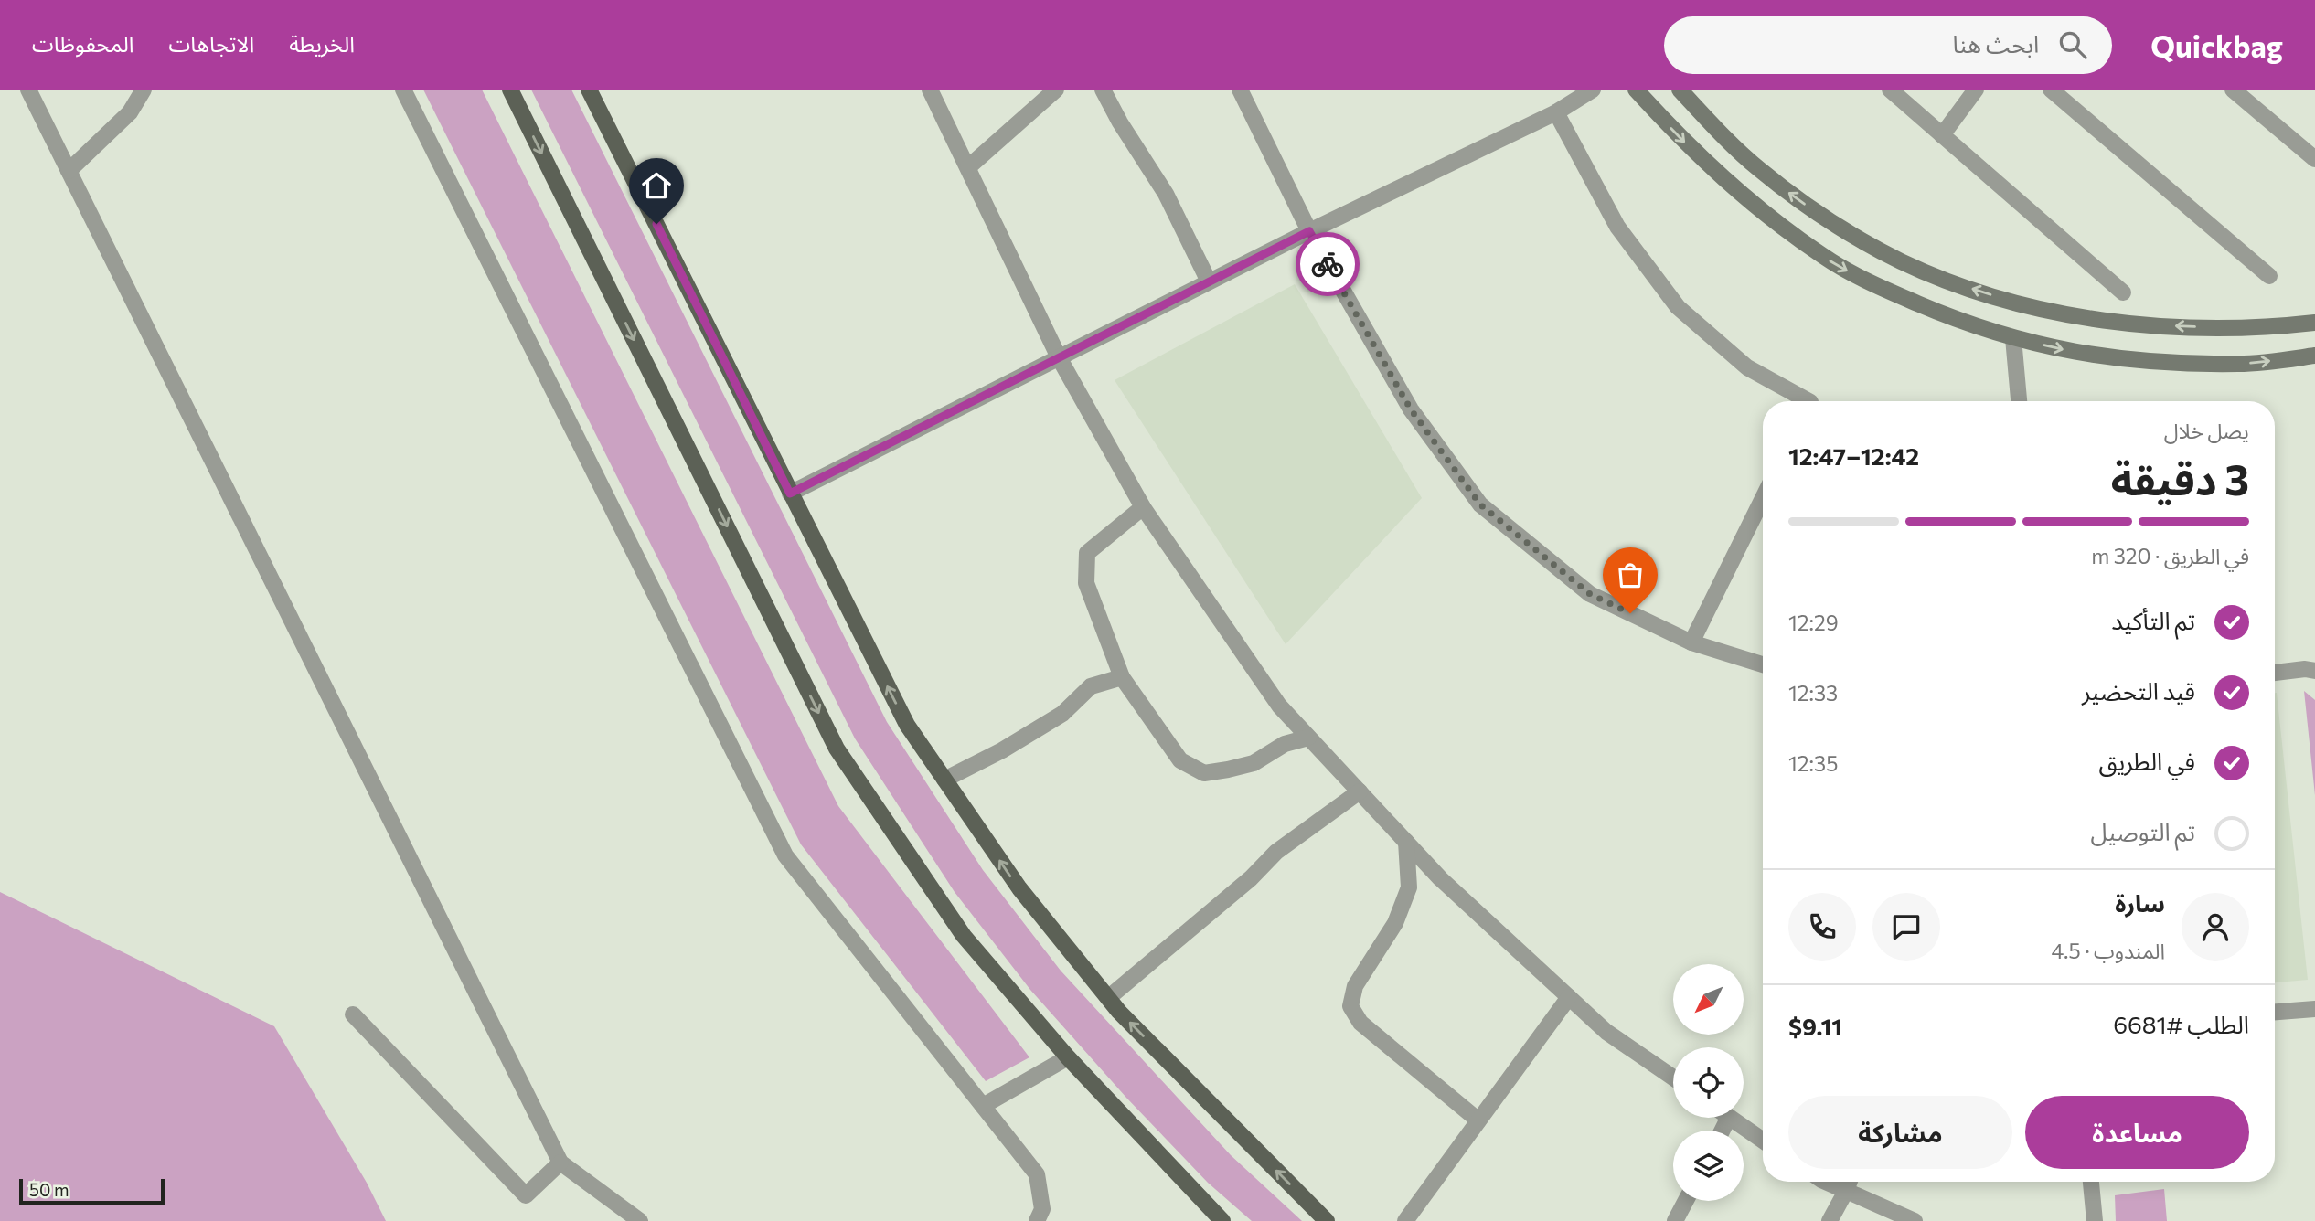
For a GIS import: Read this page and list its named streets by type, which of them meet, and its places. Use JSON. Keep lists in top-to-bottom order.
{
  "scale_bar": "50 m",
  "north": "bottom left",
  "page": {
    "header": "Quickbag",
    "search": "ابحث هنا",
    "nav": ["الخريطة", "الاتجاهات", "المحفوظات"],
    "heading": ["3 دقيقة", "يصل خلال", "12:42–12:47"],
    "panel": [
      "سارة",
      "المندوب · 4.5",
      "الطلب #6681",
      "$9.11"
    ],
    "bar": "في الطريق · 320 m",
    "list": [
      ["تم التأكيد", "12:29"],
      ["قيد التحضير", "12:33"],
      ["في الطريق", "12:35"],
      "تم التوصيل"
    ],
    "buttons": ["مساعدة", "مشاركة"],
    "scale": "50 m"
  }
}
